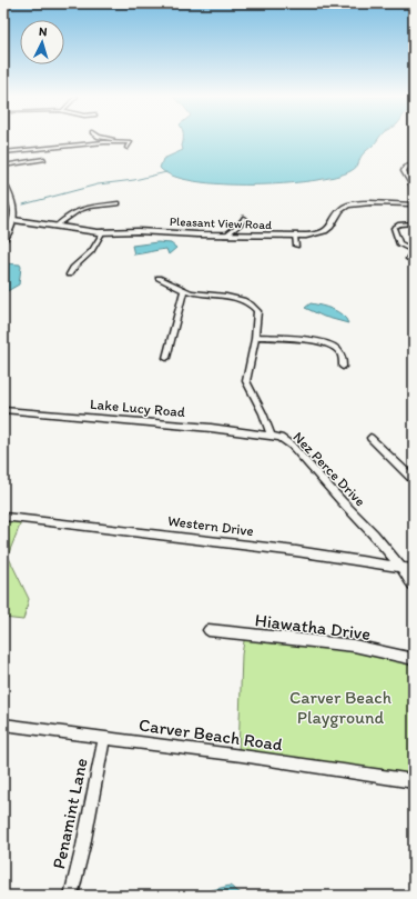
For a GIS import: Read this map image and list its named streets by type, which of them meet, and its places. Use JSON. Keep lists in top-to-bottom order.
{
  "streets": {
    "street": [
      "Pleasant View Road",
      "Lake Lucy Road",
      "Nez Perce Drive",
      "Western Drive",
      "Hiawatha Drive",
      "Carver Beach Road",
      "Penamint Lane"
    ]
  },
  "crossings": [
    ["Lake Lucy Road", "Nez Perce Drive"],
    ["Nez Perce Drive", "Western Drive"],
    ["Carver Beach Road", "Penamint Lane"]
  ],
  "parks": ["Carver Beach Playground"],
  "north": "top"
}
